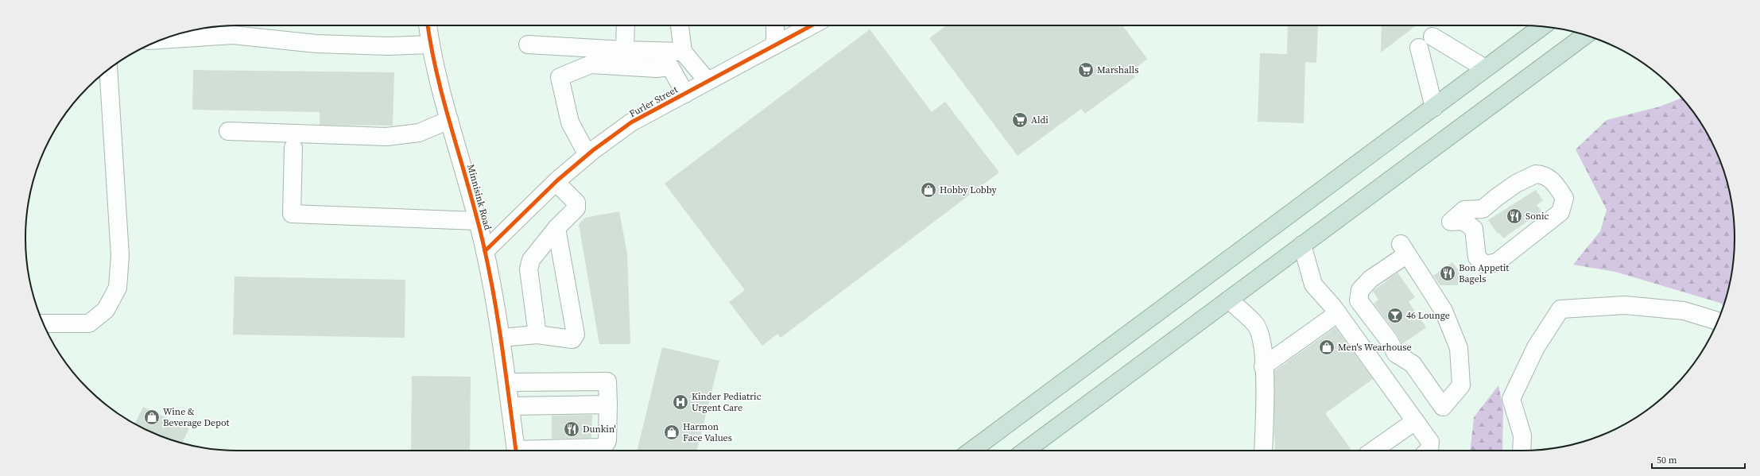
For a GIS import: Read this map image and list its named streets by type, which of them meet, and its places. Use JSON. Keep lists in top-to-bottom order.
{
  "streets": {
    "street": ["Furler Street", "Minnisink Road"]
  },
  "crossings": [
    ["Furler Street", "Minnisink Road"]
  ],
  "places": {
    "supermarket": ["Marshalls", "Aldi"],
    "shop": [
      "Hobby Lobby",
      "Men's Wearhouse",
      "Wine & Beverage Depot",
      "Harmon Face Values"
    ],
    "restaurant": ["Sonic", "Bon Appetit Bagels", "Dunkin'"],
    "bar": ["46 Lounge"],
    "hospital": ["Kinder Pediatric Urgent Care"]
  },
  "scale_bar": "50 m"
}
